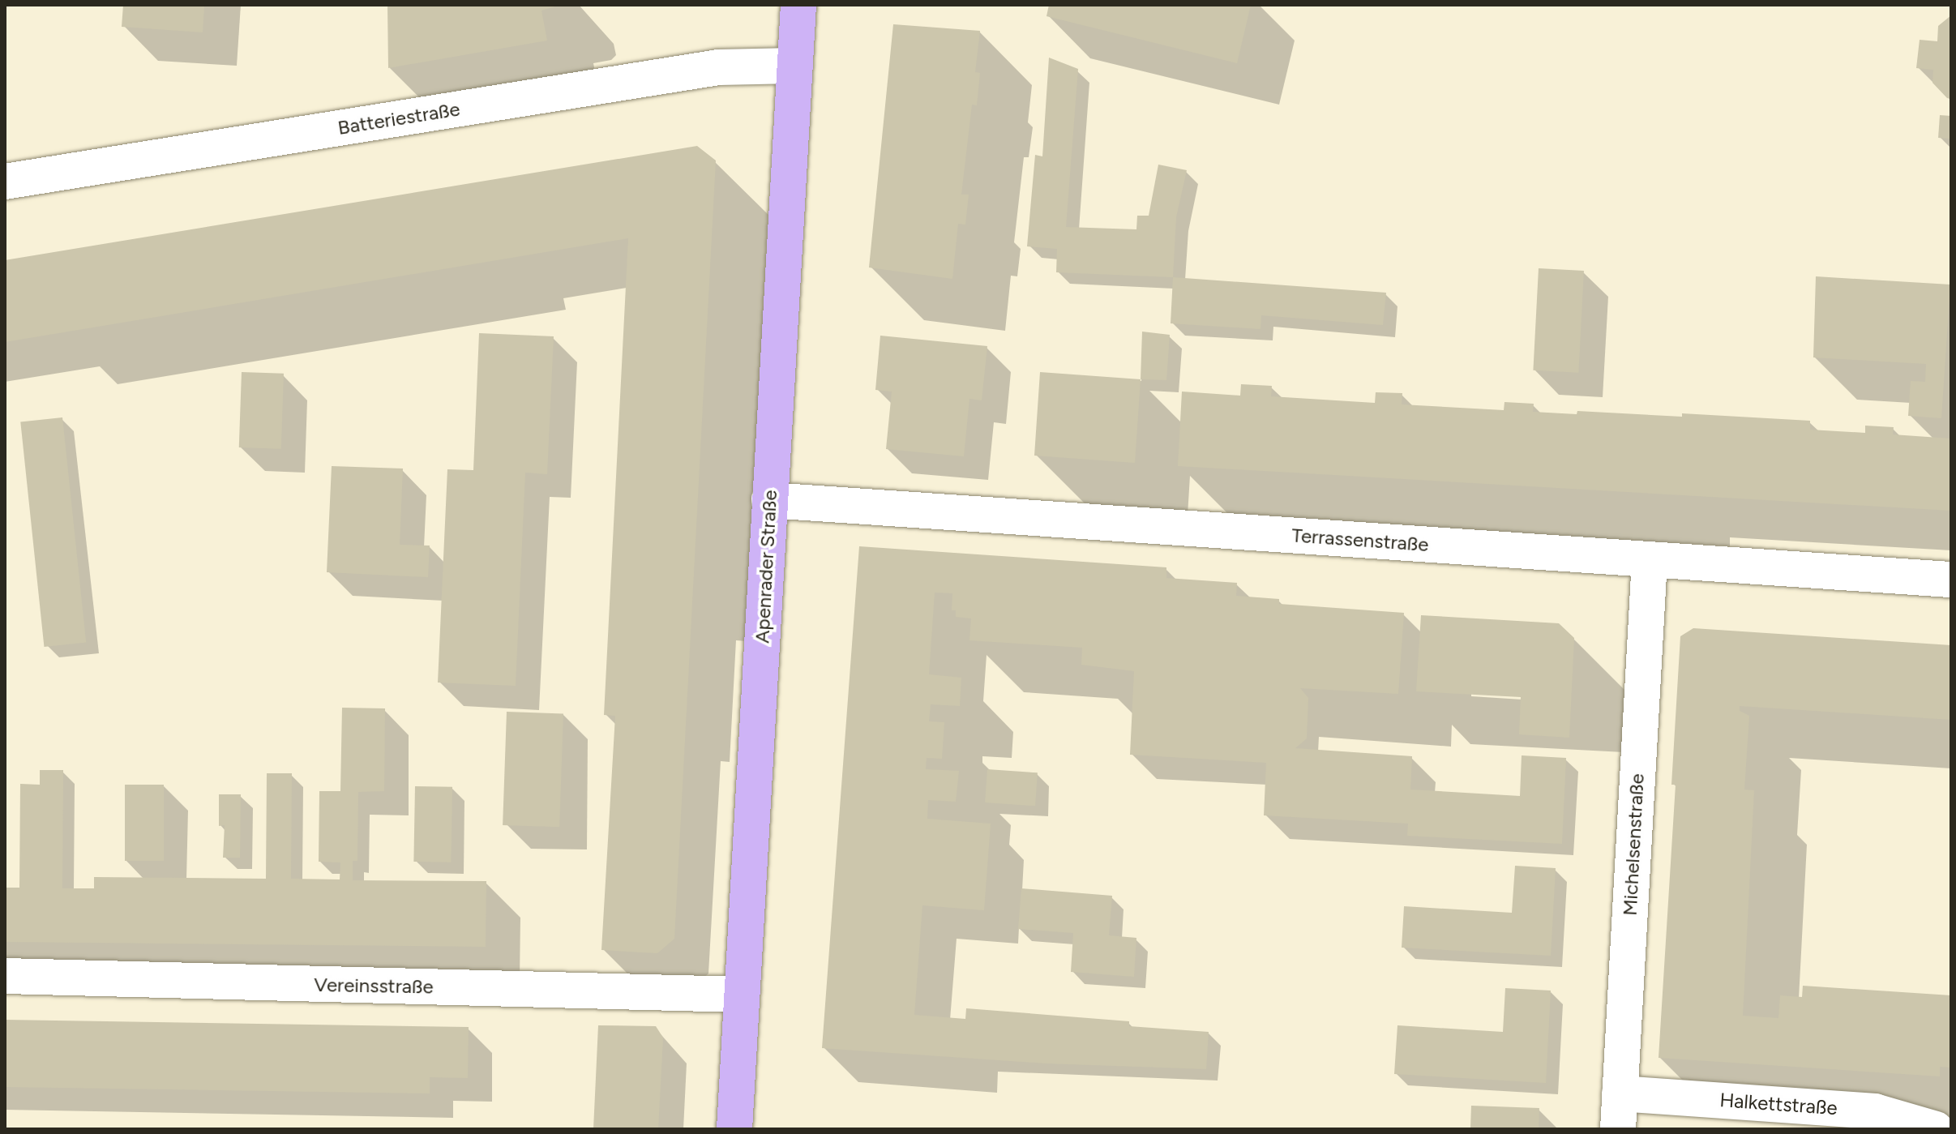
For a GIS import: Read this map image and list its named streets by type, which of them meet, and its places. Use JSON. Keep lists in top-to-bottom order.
{
  "streets": {
    "main road": ["Apenrader Straße"],
    "street": [
      "Batteriestraße",
      "Terrassenstraße",
      "Michelsenstraße",
      "Vereinsstraße",
      "Halkettstraße"
    ]
  },
  "crossings": [
    ["Batteriestraße", "Apenrader Straße"],
    ["Terrassenstraße", "Apenrader Straße"],
    ["Terrassenstraße", "Michelsenstraße"],
    ["Apenrader Straße", "Vereinsstraße"],
    ["Michelsenstraße", "Halkettstraße"]
  ]
}
